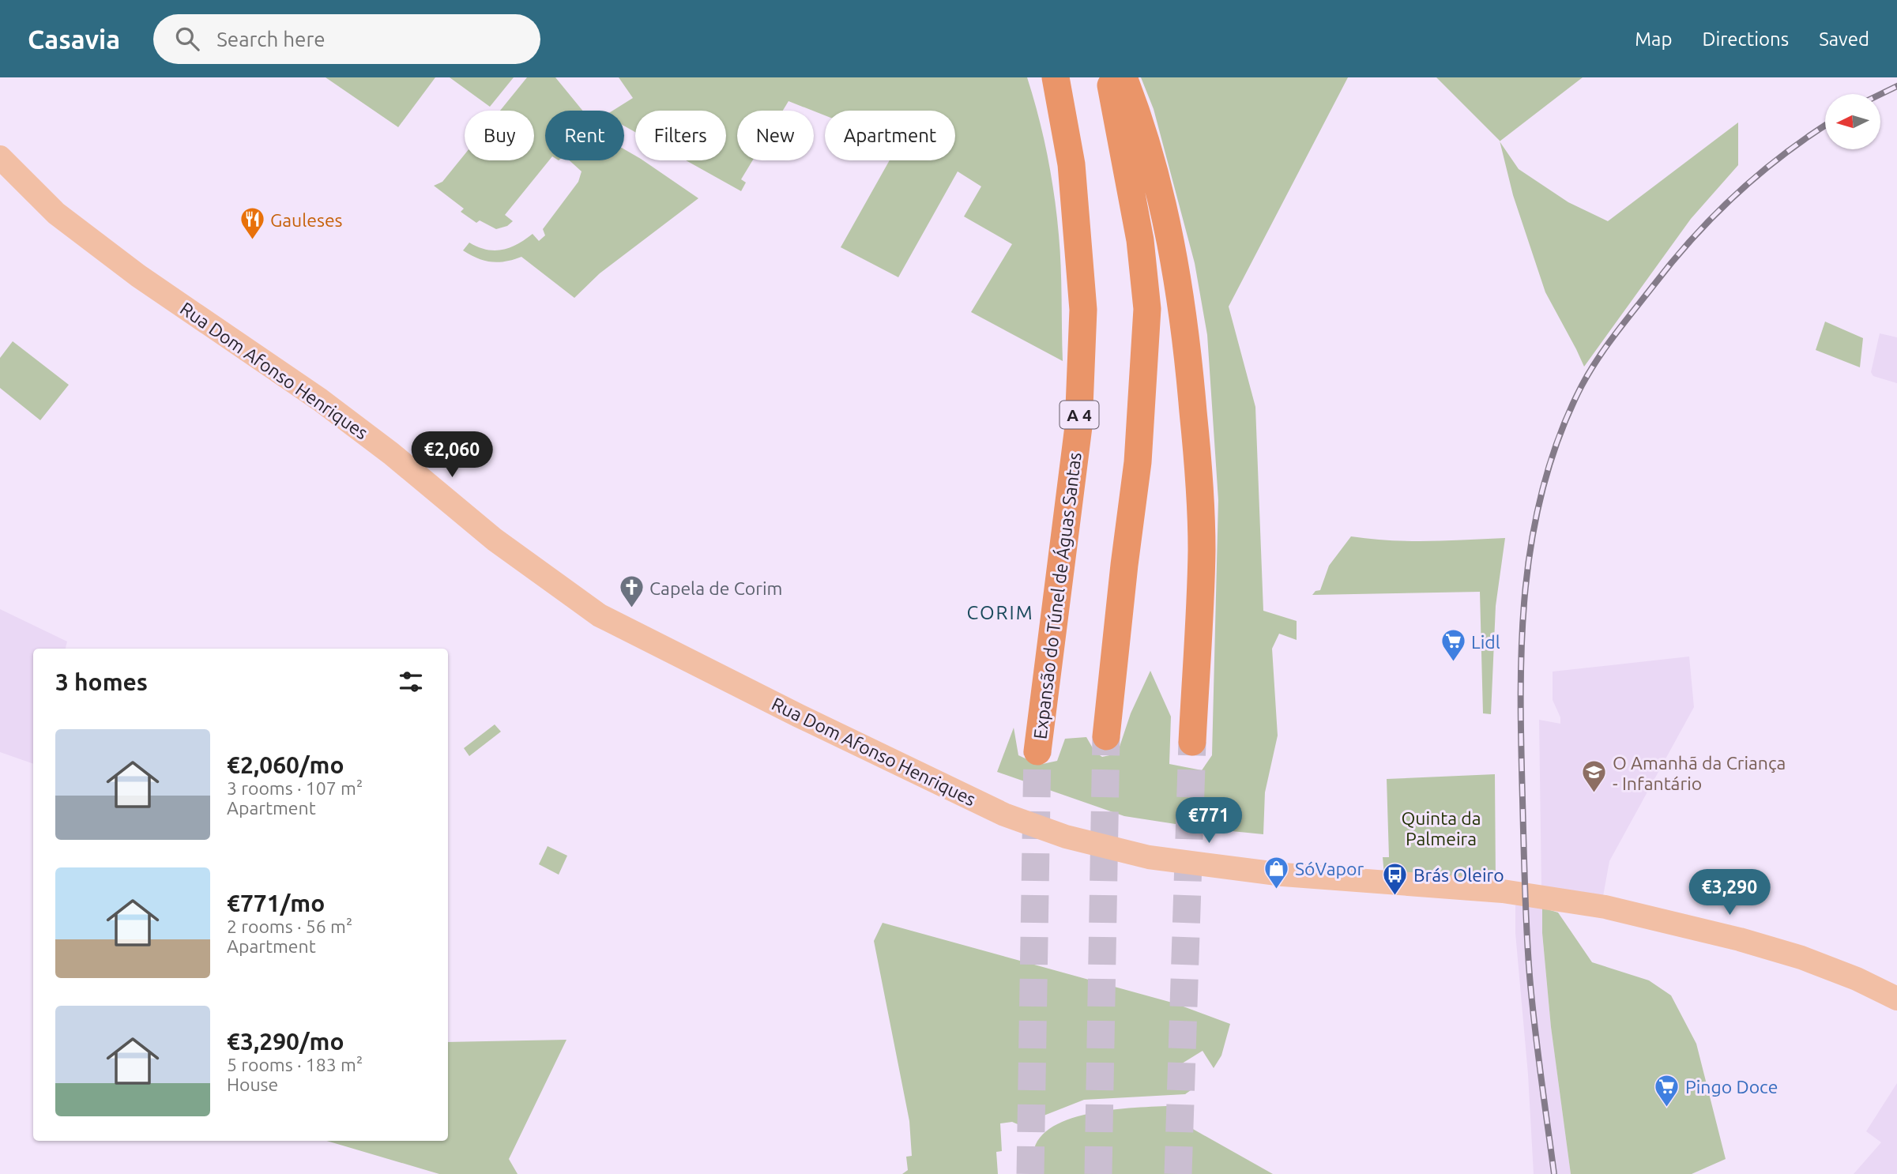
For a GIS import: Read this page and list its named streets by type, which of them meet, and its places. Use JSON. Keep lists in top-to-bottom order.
{
  "streets": {
    "highway": ["A 4", "Expansão do Túnel de Águas Santas"],
    "main road": ["Rua Dom Afonso Henriques"]
  },
  "districts": ["CORIM"],
  "parks": ["Quinta da Palmeira"],
  "places": {
    "restaurant": ["Gauleses"],
    "church": ["Capela de Corim"],
    "supermarket": ["Lidl", "Pingo Doce"],
    "school or university": ["O Amanhã da Criança - Infantário"],
    "shop": ["SóVapor"],
    "bus stop": ["Brás Oleiro"]
  },
  "north": "left",
  "page": {
    "header": "Casavia",
    "search": "Search here",
    "nav": ["Map", "Directions", "Saved"],
    "chip": [
      "Buy",
      "Rent",
      "Filters",
      "New",
      "Apartment"
    ],
    "price": ["€2,060", "€771", "€3,290"],
    "heading": "3 homes",
    "list": [
      {
        "name": "€2,060/mo",
        "note": "3 rooms · 107 m² · Apartment"
      },
      {
        "name": "€771/mo",
        "note": "2 rooms · 56 m² · Apartment"
      },
      {
        "name": "€3,290/mo",
        "note": "5 rooms · 183 m² · House"
      }
    ]
  }
}
